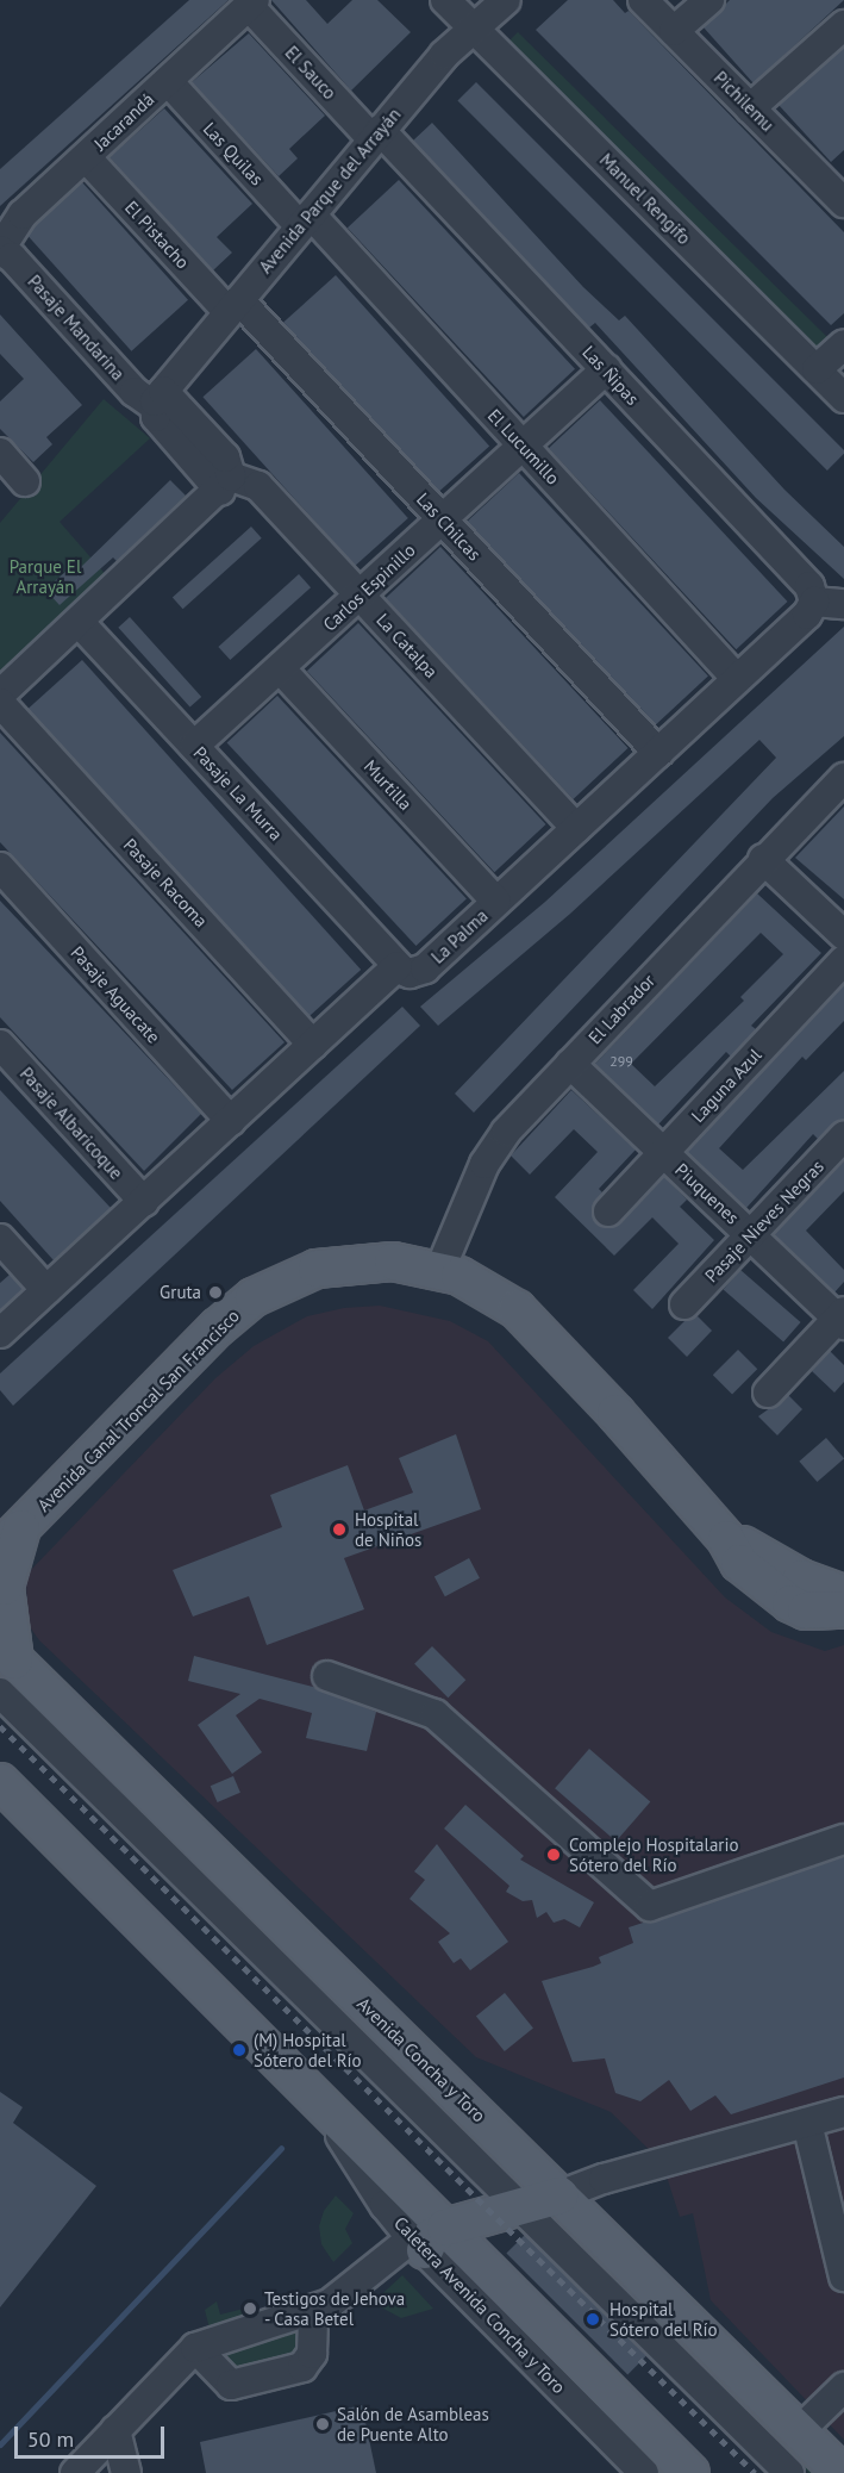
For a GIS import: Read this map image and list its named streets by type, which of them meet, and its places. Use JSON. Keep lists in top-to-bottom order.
{
  "streets": {
    "main road": ["Avenida Canal Troncal San Francisco", "Avenida Concha y Toro"],
    "street": [
      "El Sauco",
      "Pichilemu",
      "Jacarandá",
      "Las Quilas",
      "Avenida Parque del Arrayán",
      "Manuel Rengifo",
      "El Pistacho",
      "Pasaje Mandarina",
      "Las Ñipas",
      "El Lucumillo",
      "Las Chilcas",
      "Carlos Espinillo",
      "La Catalpa",
      "Murtilla",
      "Pasaje La Murra",
      "Pasaje Racoma",
      "La Palma",
      "Pasaje Aguacate",
      "El Labrador",
      "Laguna Azul",
      "Pasaje Albaricoque",
      "Piuquenes",
      "Pasaje Nieves Negras",
      "Caletera Avenida Concha y Toro"
    ]
  },
  "crossings": [
    ["El Sauco", "Jacarandá"],
    ["El Sauco", "Avenida Parque del Arrayán"],
    ["El Sauco", "Las Ñipas"],
    ["Jacarandá", "Las Quilas"],
    ["Jacarandá", "El Pistacho"],
    ["Jacarandá", "Pasaje Mandarina"],
    ["Las Quilas", "Avenida Parque del Arrayán"],
    ["Las Quilas", "El Lucumillo"],
    ["Avenida Parque del Arrayán", "Manuel Rengifo"],
    ["Avenida Parque del Arrayán", "El Pistacho"],
    ["Avenida Parque del Arrayán", "Pasaje Mandarina"],
    ["Avenida Parque del Arrayán", "Las Ñipas"],
    ["Avenida Parque del Arrayán", "El Lucumillo"],
    ["Avenida Parque del Arrayán", "Las Chilcas"],
    ["El Pistacho", "Las Chilcas"],
    ["Las Ñipas", "Carlos Espinillo"],
    ["Las Ñipas", "La Palma"],
    ["El Lucumillo", "Carlos Espinillo"],
    ["El Lucumillo", "La Palma"],
    ["Las Chilcas", "Carlos Espinillo"],
    ["Las Chilcas", "La Palma"],
    ["Carlos Espinillo", "La Catalpa"],
    ["Carlos Espinillo", "Murtilla"],
    ["Carlos Espinillo", "Pasaje La Murra"],
    ["La Catalpa", "La Palma"],
    ["Murtilla", "La Palma"],
    ["Pasaje La Murra", "La Palma"],
    ["El Labrador", "Piuquenes"],
    ["El Labrador", "Avenida Canal Troncal San Francisco"],
    ["Laguna Azul", "Piuquenes"],
    ["Piuquenes", "Pasaje Nieves Negras"]
  ],
  "parks": ["Parque El Arrayán"],
  "places": [
    "Gruta",
    "Hospital de Niños",
    "Complejo Hospitalario Sótero del Río",
    "(M) Hospital Sótero del Río",
    "Testigos de Jehova - Casa Betel",
    "Hospital Sótero del Río",
    "Salón de Asambleas de Puente Alto"
  ],
  "house_numbers": ["299"],
  "scale_bar": "50 m"
}
